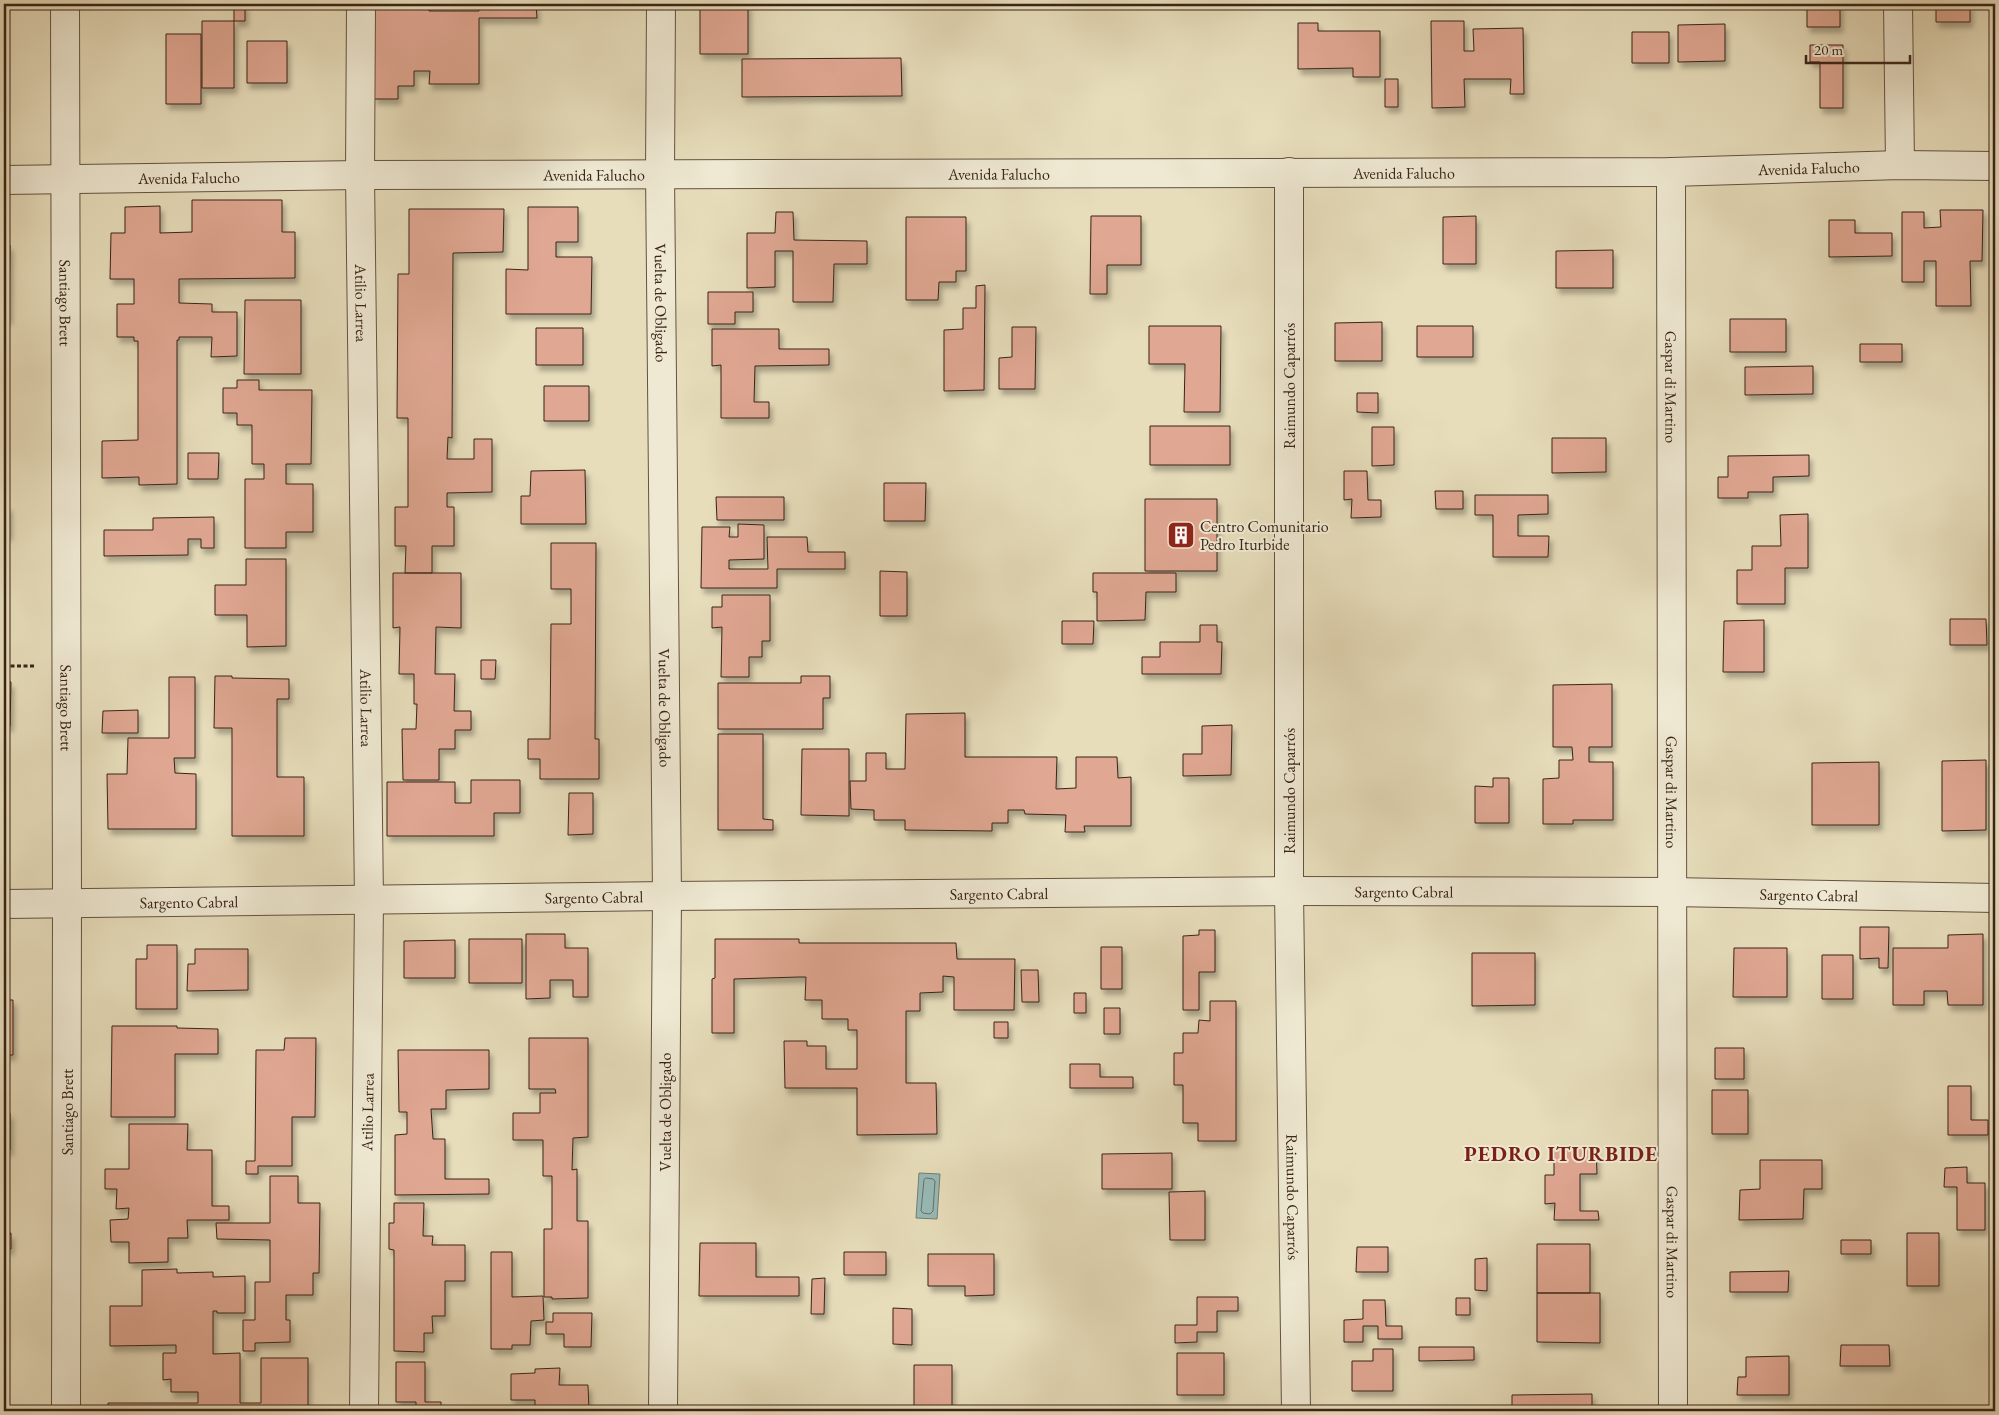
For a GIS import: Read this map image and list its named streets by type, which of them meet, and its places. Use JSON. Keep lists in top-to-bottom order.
{
  "streets": {
    "street": [
      "Avenida Falucho",
      "Santiago Brett",
      "Atilio Larrea",
      "Vuelta de Obligado",
      "Raimundo Caparrós",
      "Gaspar di Martino",
      "Sargento Cabral"
    ]
  },
  "crossings": [
    ["Avenida Falucho", "Santiago Brett"],
    ["Avenida Falucho", "Atilio Larrea"],
    ["Avenida Falucho", "Vuelta de Obligado"],
    ["Avenida Falucho", "Raimundo Caparrós"],
    ["Avenida Falucho", "Gaspar di Martino"],
    ["Santiago Brett", "Sargento Cabral"],
    ["Atilio Larrea", "Sargento Cabral"],
    ["Vuelta de Obligado", "Sargento Cabral"],
    ["Raimundo Caparrós", "Sargento Cabral"],
    ["Gaspar di Martino", "Sargento Cabral"]
  ],
  "districts": ["PEDRO ITURBIDE"],
  "places": {
    "building": ["Centro Comunitario Pedro Iturbide"]
  },
  "scale_bar": "20 m"
}
